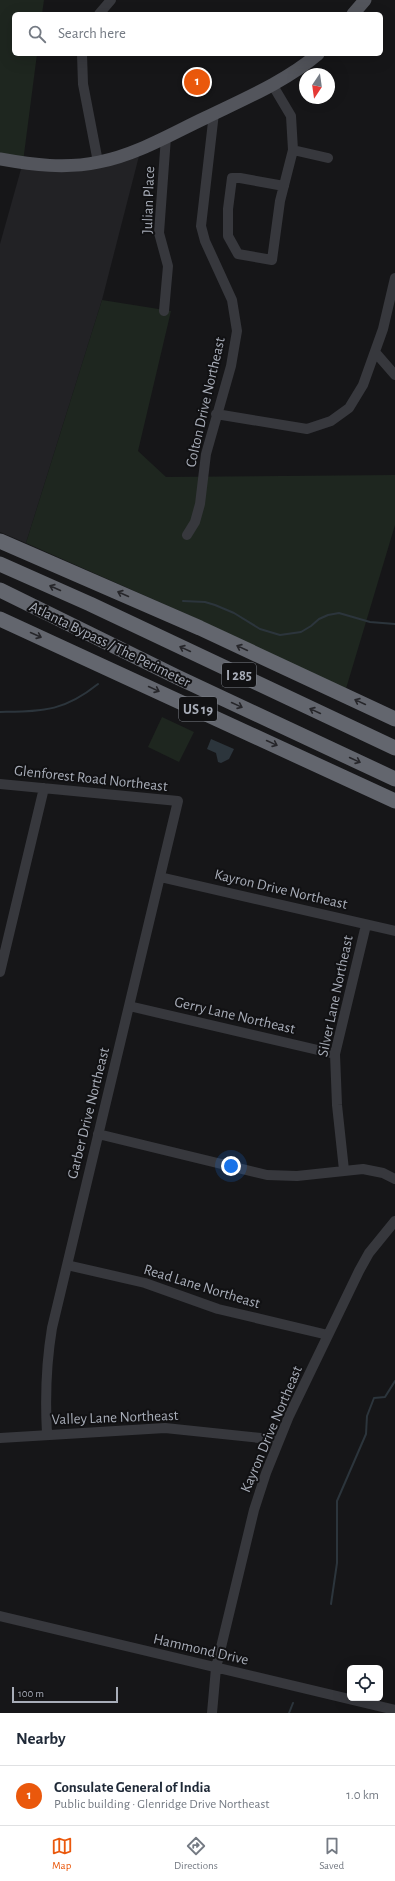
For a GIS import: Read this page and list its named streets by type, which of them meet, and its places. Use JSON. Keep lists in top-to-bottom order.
{
  "streets": {
    "highway": ["Atlanta Bypass / The Perimeter", "I 285", "US 19"],
    "street": [
      "Julian Place",
      "Colton Drive Northeast",
      "Glenforest Road Northeast",
      "Kayron Drive Northeast",
      "Silver Lane Northeast",
      "Gerry Lane Northeast",
      "Garber Drive Northeast",
      "Read Lane Northeast",
      "Valley Lane Northeast",
      "Hammond Drive"
    ]
  },
  "crossings": [
    ["Glenforest Road Northeast", "Garber Drive Northeast"],
    ["Kayron Drive Northeast", "Silver Lane Northeast"],
    ["Kayron Drive Northeast", "Garber Drive Northeast"],
    ["Kayron Drive Northeast", "Read Lane Northeast"],
    ["Kayron Drive Northeast", "Valley Lane Northeast"],
    ["Kayron Drive Northeast", "Hammond Drive"],
    ["Silver Lane Northeast", "Gerry Lane Northeast"],
    ["Gerry Lane Northeast", "Garber Drive Northeast"],
    ["Garber Drive Northeast", "Read Lane Northeast"],
    ["Garber Drive Northeast", "Valley Lane Northeast"]
  ],
  "scale_bar": "100 m",
  "north": "bottom",
  "page": {
    "search": "Search here",
    "pins": "1",
    "scale": "100 m",
    "heading": "Nearby",
    "list": [
      {
        "mark": "1",
        "name": "Consulate General of India",
        "note": "Public building · Glenridge Drive Northeast",
        "value": "1.0 km"
      }
    ],
    "nav": ["Map", "Directions", "Saved"]
  }
}
